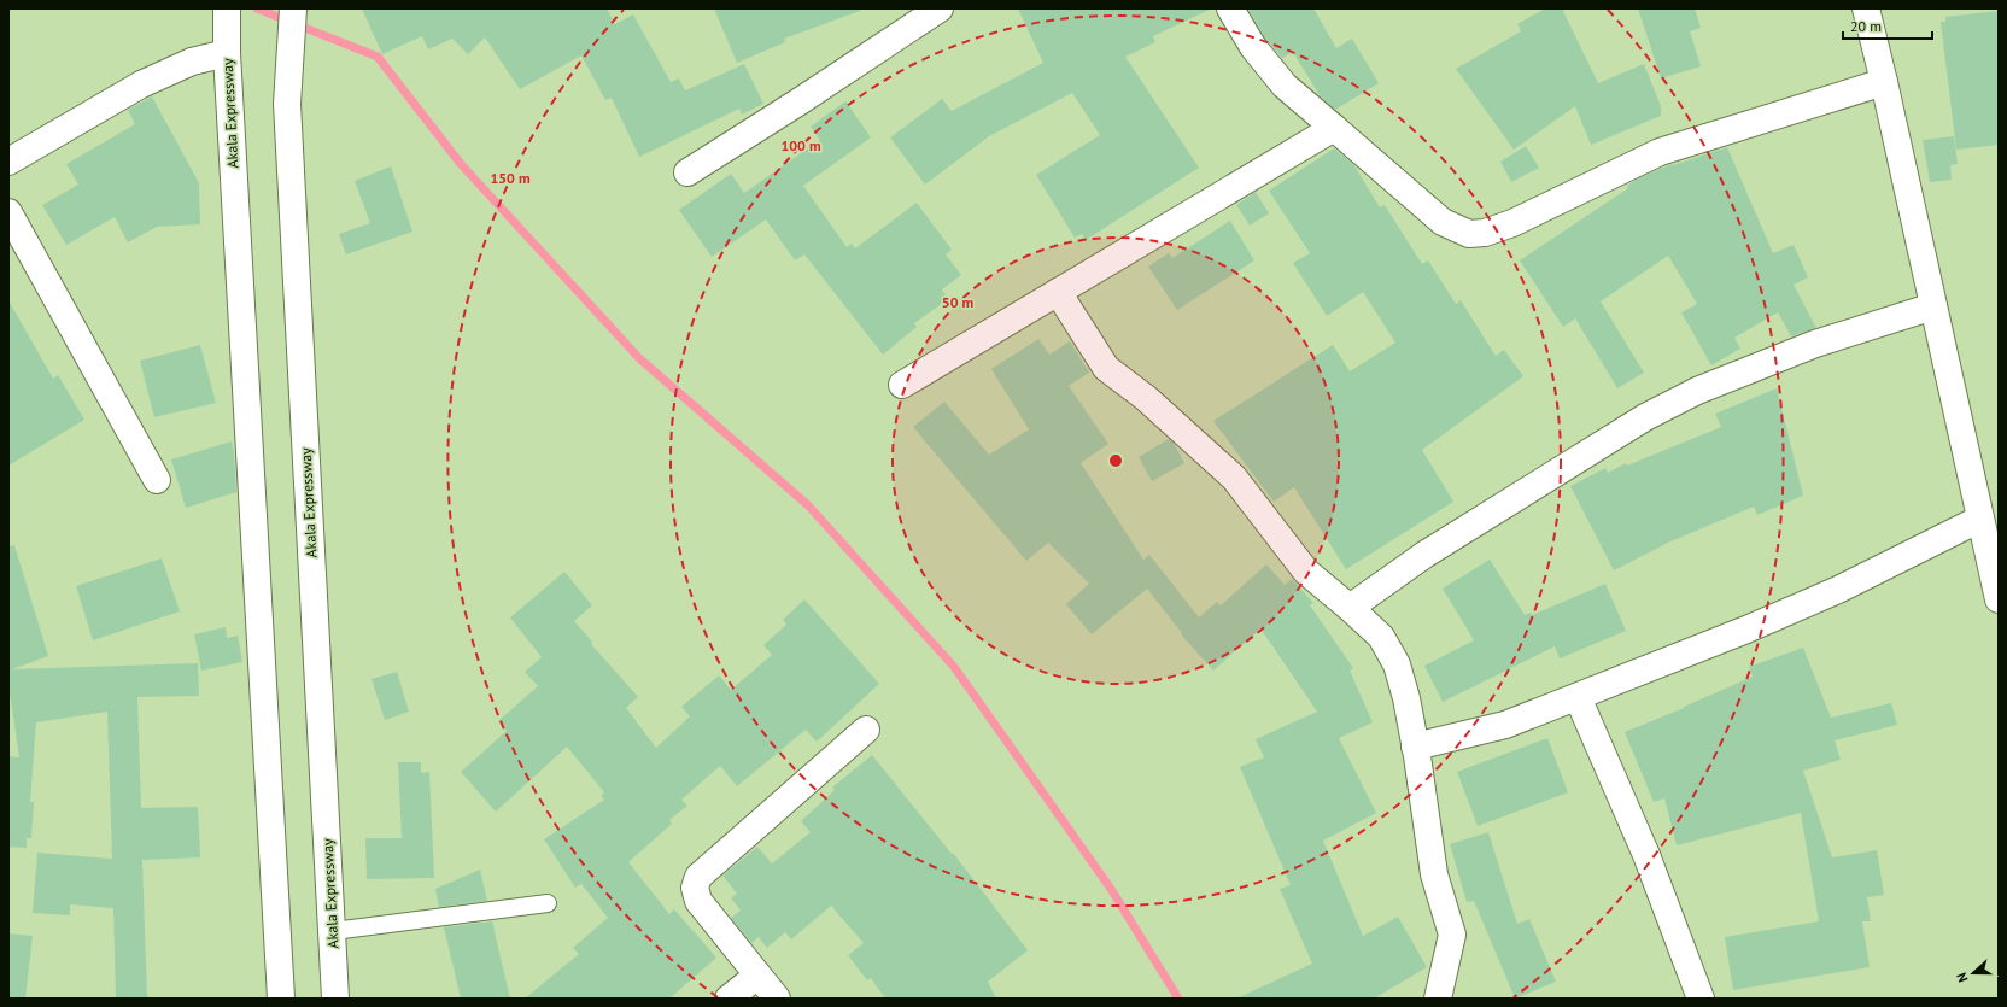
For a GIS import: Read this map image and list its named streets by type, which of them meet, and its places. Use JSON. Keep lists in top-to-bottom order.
{
  "streets": {
    "street": ["Akala Expressway"]
  },
  "scale_bar": "20 m",
  "north": "left",
  "rings": ["100 m", "150 m", "50 m"]
}
